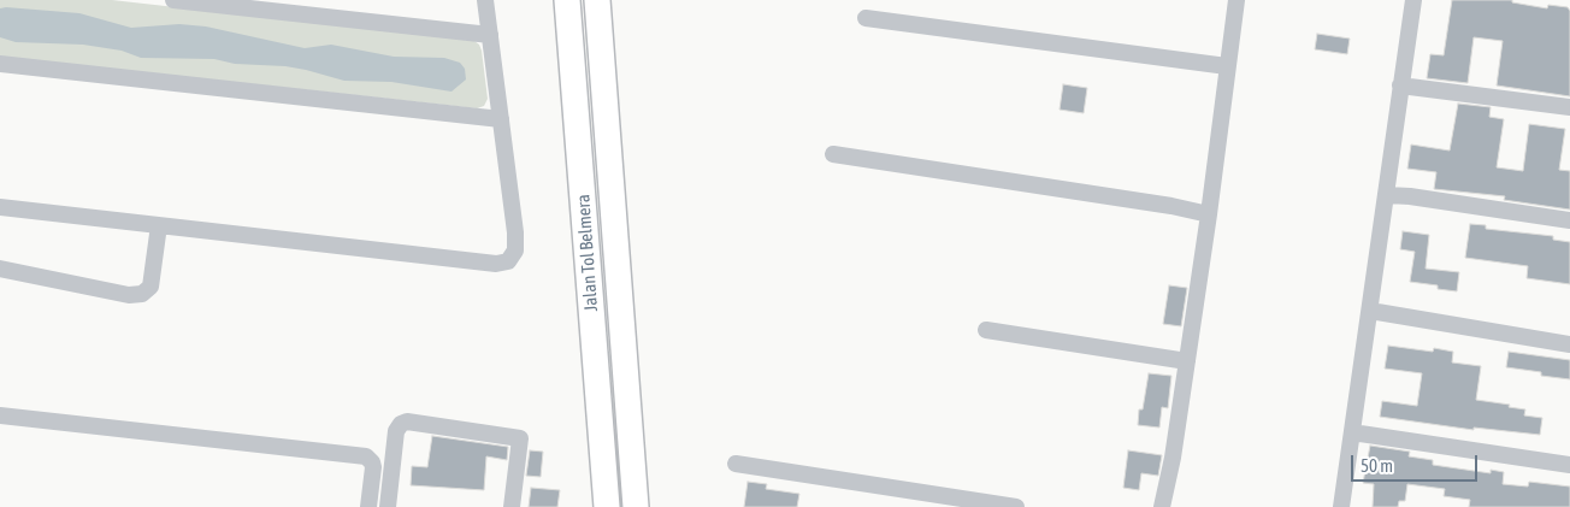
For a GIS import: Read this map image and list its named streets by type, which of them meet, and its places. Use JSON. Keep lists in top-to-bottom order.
{
  "streets": {
    "highway": ["Jalan Tol Belmera"]
  },
  "scale_bar": "50 m"
}
